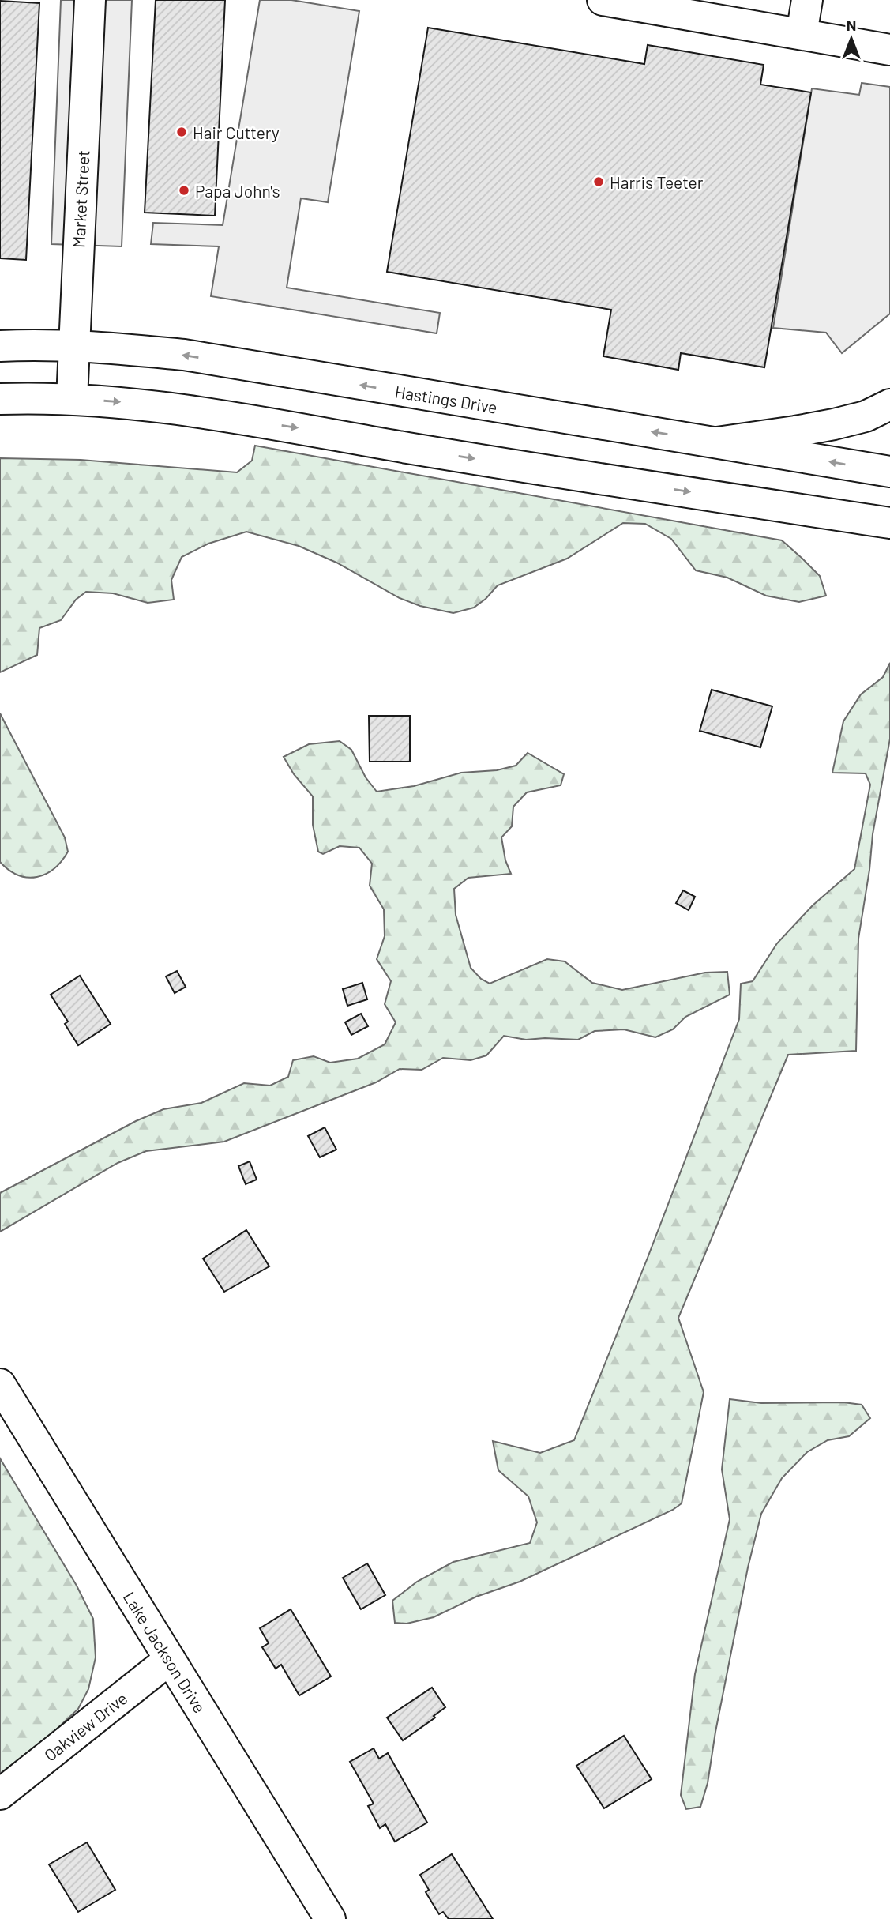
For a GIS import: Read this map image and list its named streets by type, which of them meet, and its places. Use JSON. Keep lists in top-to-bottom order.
{
  "streets": {
    "main road": [
      "Market Street",
      "Hastings Drive",
      "Lake Jackson Drive",
      "Oakview Drive"
    ]
  },
  "crossings": [
    ["Market Street", "Hastings Drive"],
    ["Lake Jackson Drive", "Oakview Drive"]
  ],
  "places": ["Hair Cuttery", "Harris Teeter", "Papa John's"],
  "north": "top"
}
